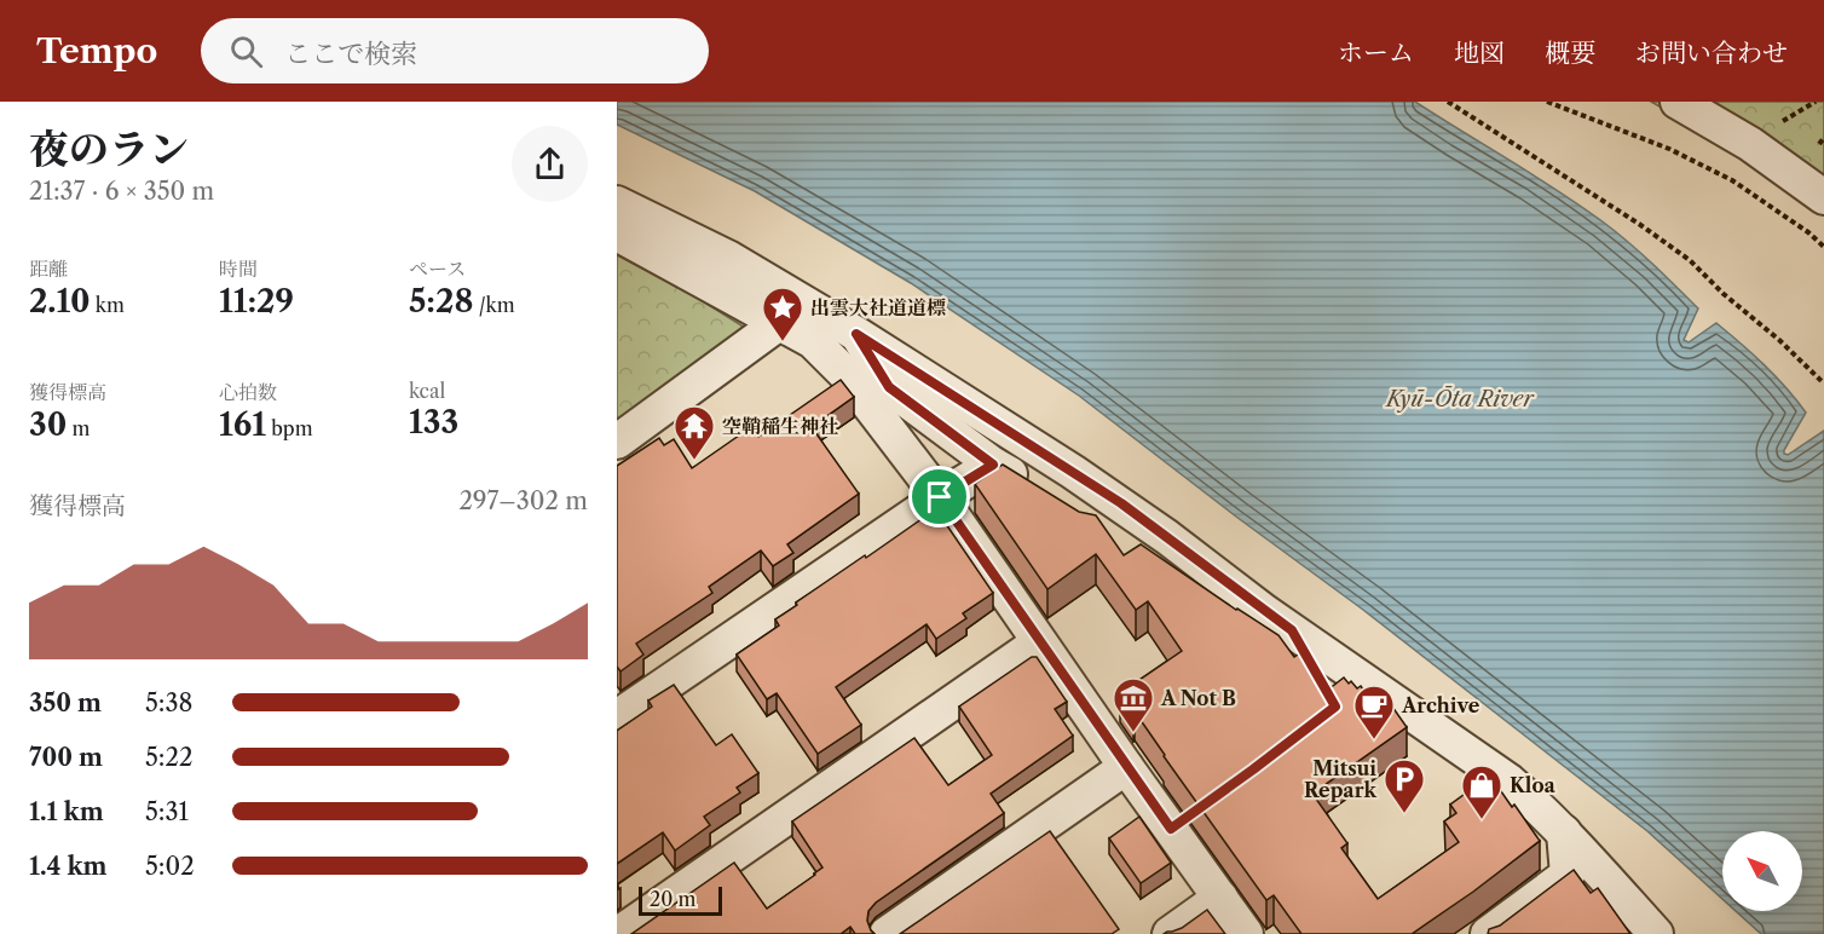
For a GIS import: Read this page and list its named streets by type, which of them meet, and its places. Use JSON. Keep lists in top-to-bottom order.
{
  "water": ["Kyū-Ōta River"],
  "places": {
    "place": ["出雲大社道道標"],
    "temple": ["空鞘稲生神社"],
    "museum": ["A Not B"],
    "cafe": ["Archive"],
    "parking": ["Mitsui Repark"],
    "shop": ["Kloa"]
  },
  "scale_bar": "20 m",
  "north": "top left",
  "page": {
    "header": "Tempo",
    "search": "ここで検索",
    "nav": [
      "ホーム",
      "地図",
      "概要",
      "お問い合わせ"
    ],
    "heading": ["夜のラン", "21:37 · 6 × 350 m"],
    "stats": [
      ["距離", "2.10 km"],
      ["時間", "11:29"],
      ["ペース", "5:28 /km"],
      ["獲得標高", "30 m"],
      ["心拍数", "161 bpm"],
      ["kcal", "133"]
    ],
    "chart": ["獲得標高", "297–302 m"],
    "list": [
      {
        "name": "350 m",
        "note": "5:38"
      },
      {
        "name": "700 m",
        "note": "5:22"
      },
      {
        "name": "1.1 km",
        "note": "5:31"
      },
      {
        "name": "1.4 km",
        "note": "5:02"
      }
    ],
    "scale": "20 m"
  }
}
